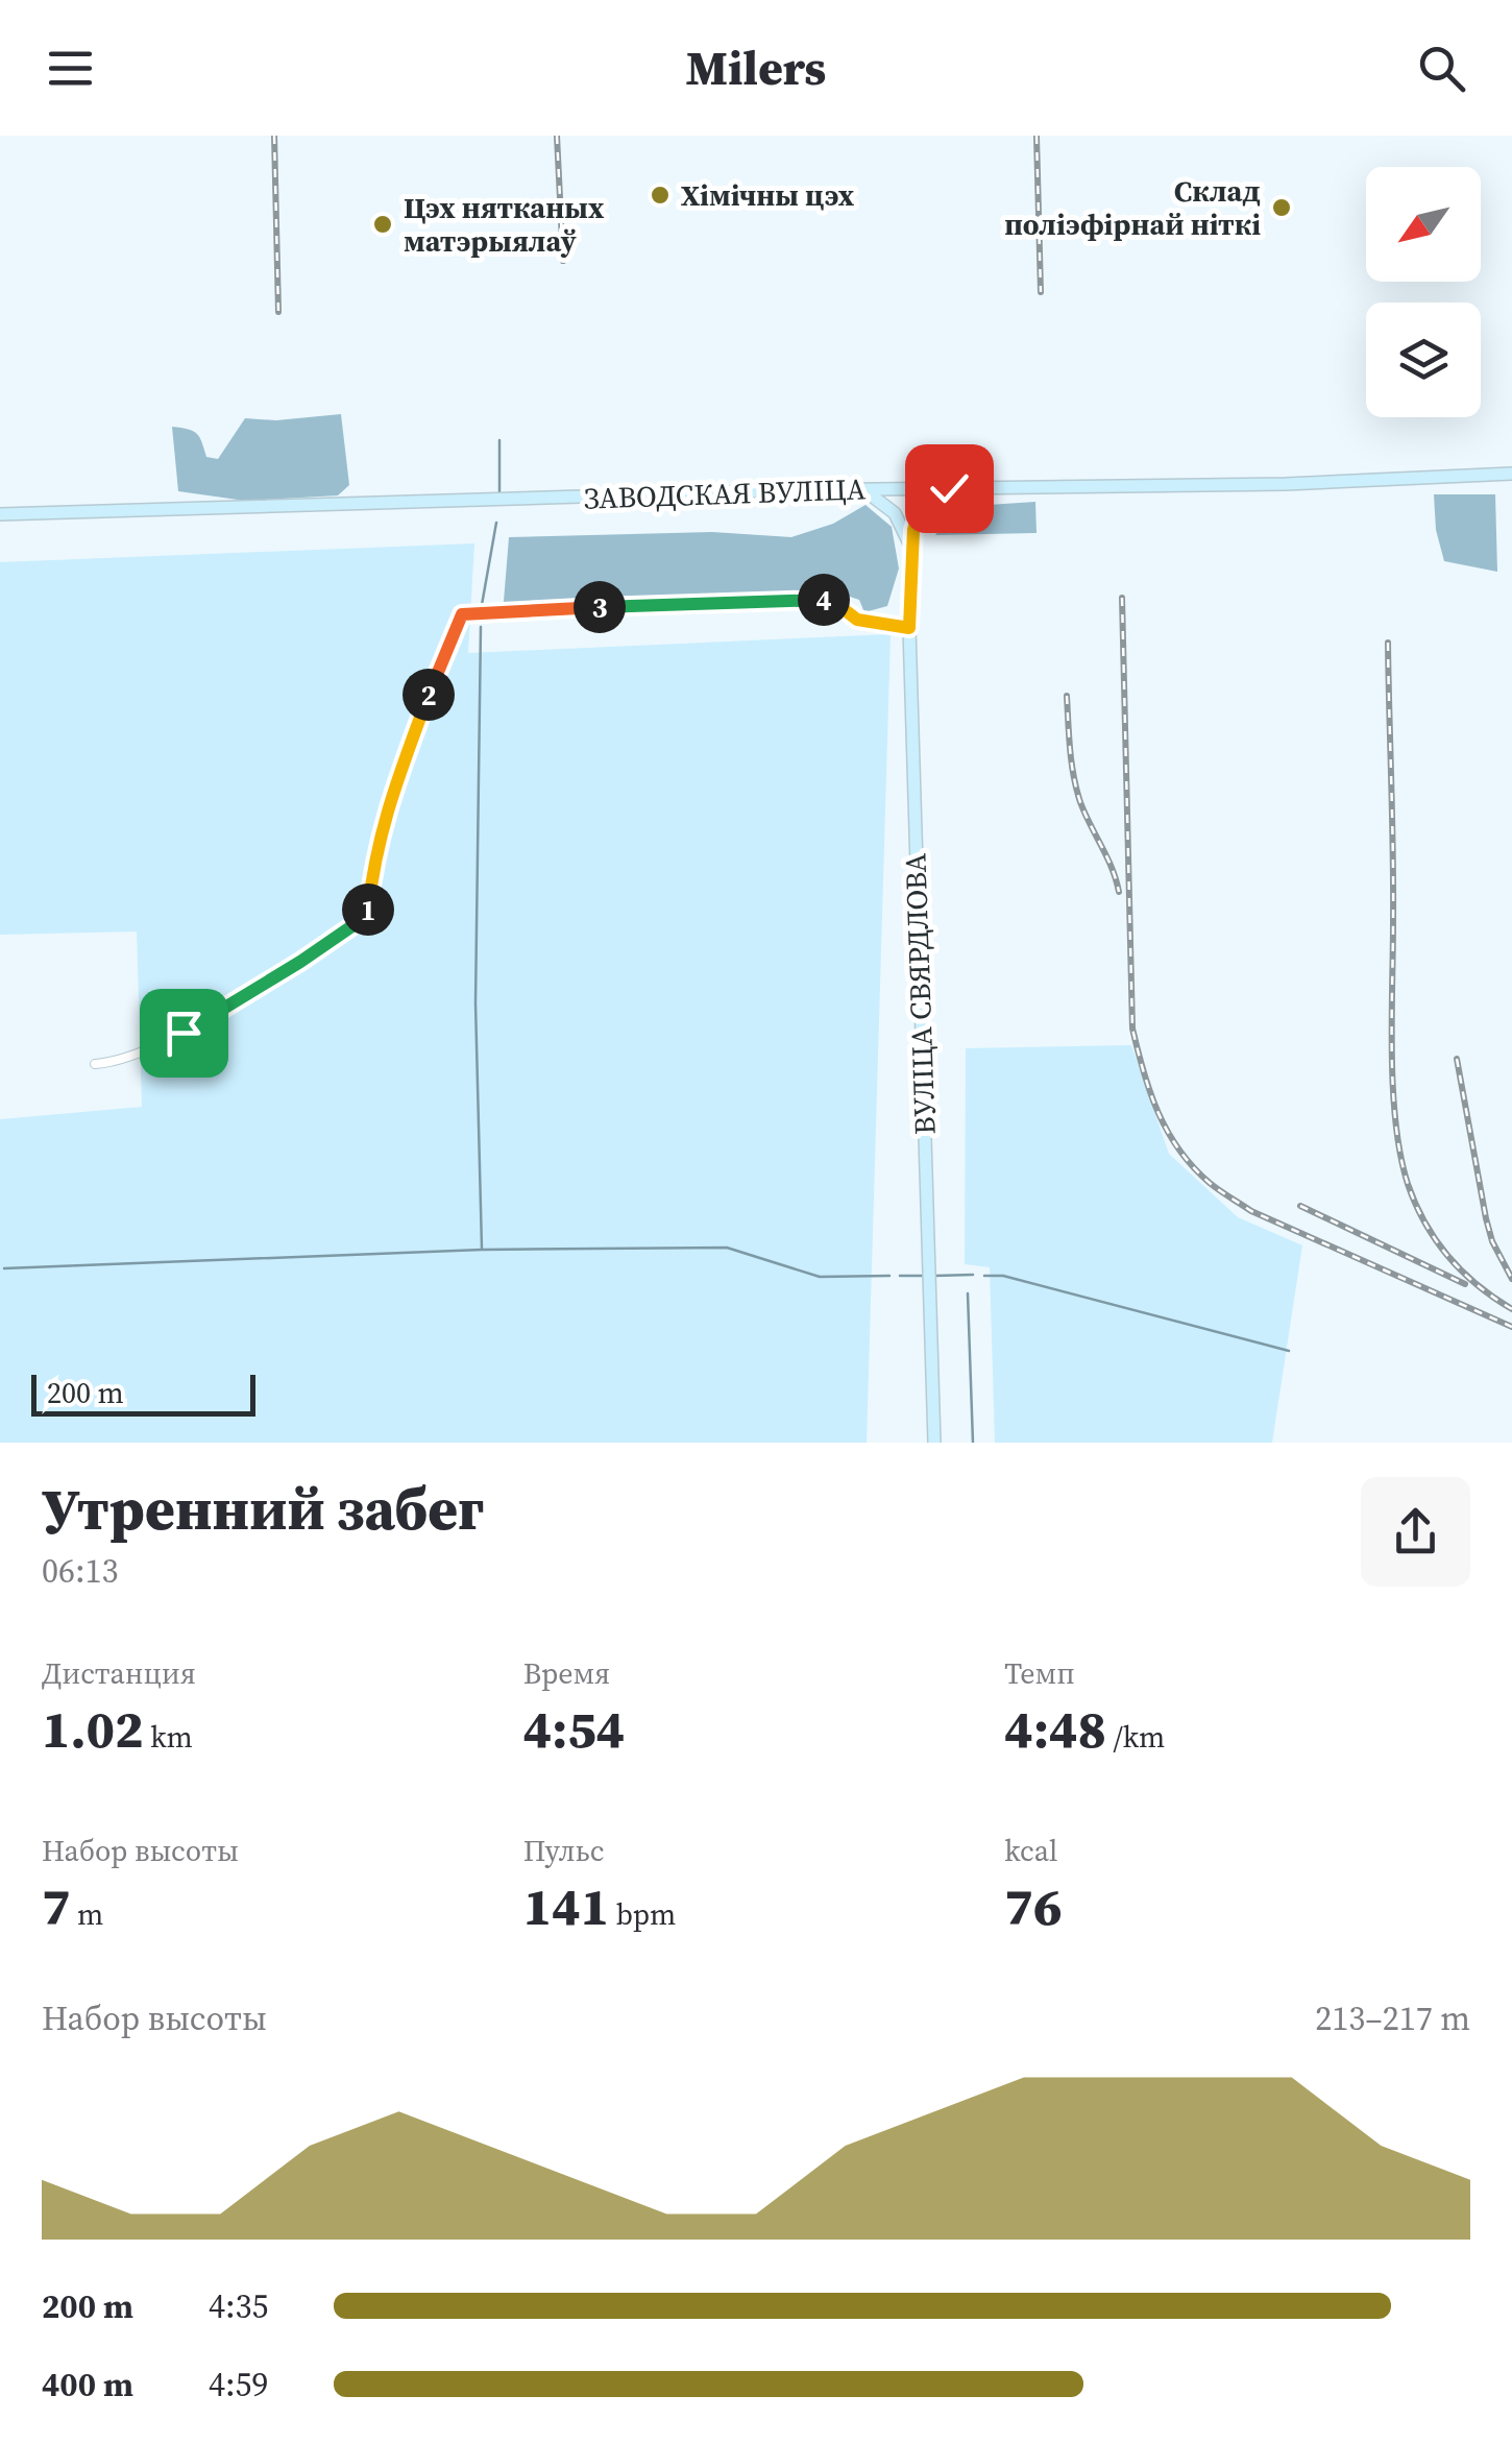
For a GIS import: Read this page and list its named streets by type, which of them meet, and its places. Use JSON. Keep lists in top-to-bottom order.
{
  "streets": {
    "main road": ["ЗАВОДСКАЯ ВУЛІЦА", "ВУЛІЦА СВЯРДЛОВА"]
  },
  "places": ["Хімічны цэх", "Склад поліэфірнай ніткі", "Цэх нятканых матэрыялаў"],
  "scale_bar": "200 m",
  "north": "bottom left",
  "page": {
    "header": "Milers",
    "pins": [
      "4",
      "3",
      "2",
      "1"
    ],
    "scale": "200 m",
    "heading": ["Утренний забег", "06:13"],
    "stats": [
      ["Дистанция", "1.02 km"],
      ["Время", "4:54"],
      ["Темп", "4:48 /km"],
      ["Набор высоты", "7 m"],
      ["Пульс", "141 bpm"],
      ["kcal", "76"]
    ],
    "chart": ["Набор высоты", "213–217 m"],
    "list": [
      {
        "name": "200 m",
        "note": "4:35"
      },
      {
        "name": "400 m",
        "note": "4:59"
      }
    ]
  }
}
